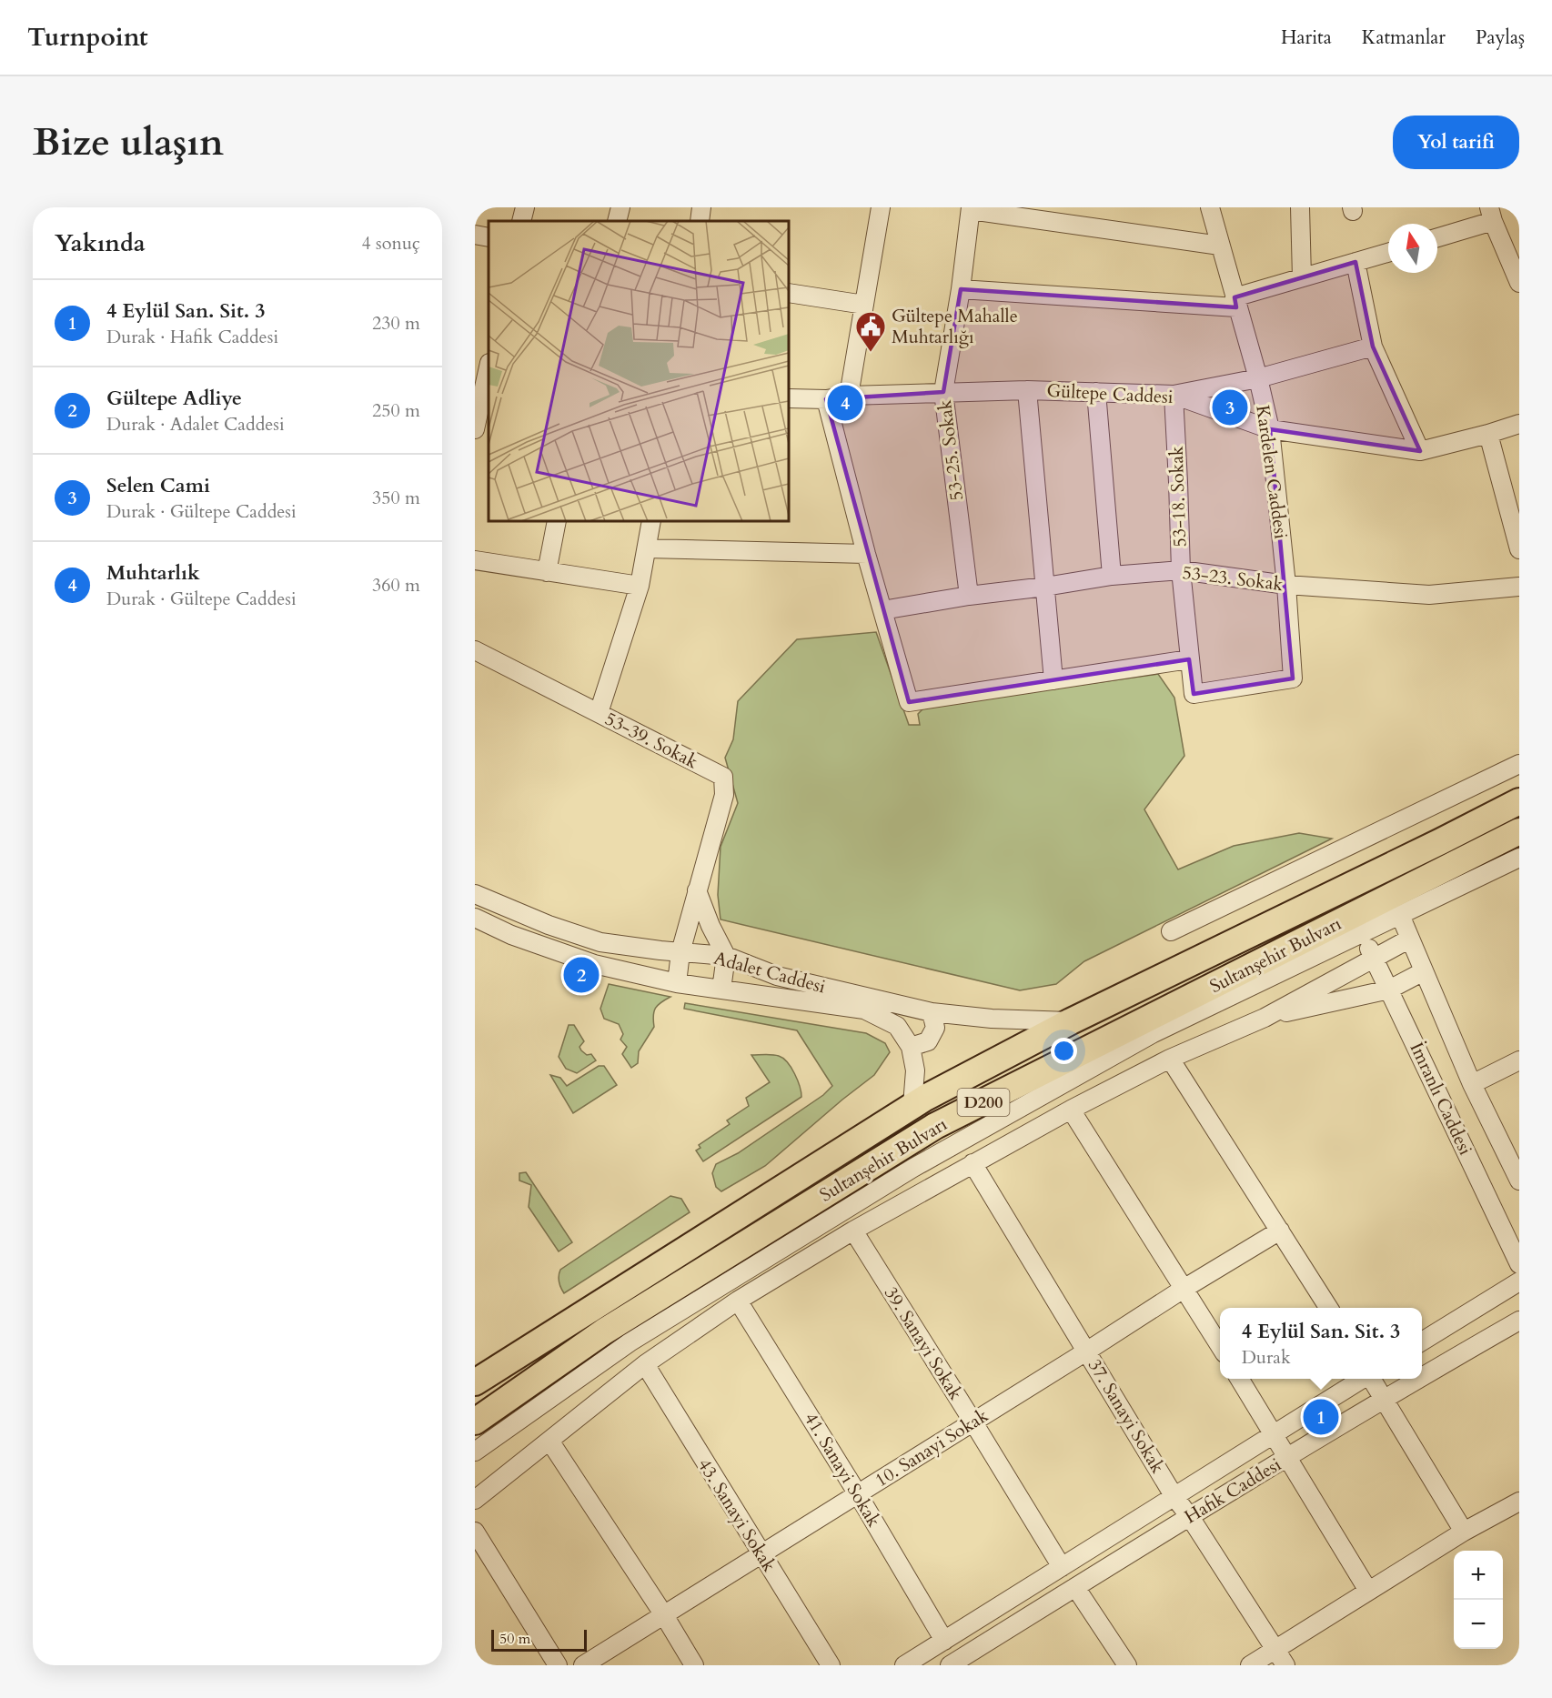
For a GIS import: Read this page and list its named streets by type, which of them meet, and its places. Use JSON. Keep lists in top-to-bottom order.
{
  "streets": {
    "highway": ["Sultanşehir Bulvarı", "D200"],
    "street": [
      "Gültepe Caddesi",
      "53-25. Sokak",
      "Kardelen Caddesi",
      "53-18. Sokak",
      "53-23. Sokak",
      "53-39. Sokak",
      "Adalet Caddesi",
      "İmranlı Caddesi",
      "39. Sanayi Sokak",
      "37. Sanayi Sokak",
      "10. Sanayi Sokak",
      "41. Sanayi Sokak",
      "Hafik Caddesi",
      "43. Sanayi Sokak"
    ]
  },
  "crossings": [
    ["Gültepe Caddesi", "53-25. Sokak"],
    ["Gültepe Caddesi", "Kardelen Caddesi"],
    ["Gültepe Caddesi", "53-18. Sokak"],
    ["53-25. Sokak", "53-23. Sokak"],
    ["Kardelen Caddesi", "53-18. Sokak"],
    ["Kardelen Caddesi", "53-23. Sokak"],
    ["53-18. Sokak", "53-23. Sokak"],
    ["53-39. Sokak", "Adalet Caddesi"],
    ["Sultanşehir Bulvarı", "Adalet Caddesi"],
    ["39. Sanayi Sokak", "10. Sanayi Sokak"],
    ["39. Sanayi Sokak", "Hafik Caddesi"],
    ["37. Sanayi Sokak", "10. Sanayi Sokak"],
    ["37. Sanayi Sokak", "Hafik Caddesi"],
    ["10. Sanayi Sokak", "41. Sanayi Sokak"],
    ["10. Sanayi Sokak", "43. Sanayi Sokak"],
    ["41. Sanayi Sokak", "Hafik Caddesi"]
  ],
  "places": {
    "public building": ["Gültepe Mahalle Muhtarlığı"]
  },
  "scale_bar": "50 m",
  "north": "top",
  "page": {
    "header": "Turnpoint",
    "nav": ["Harita", "Katmanlar", "Paylaş"],
    "buttons": "Yol tarifi",
    "title": "Bize ulaşın",
    "heading": ["Yakında", "4 sonuç"],
    "list": [
      {
        "mark": "1",
        "name": "4 Eylül San. Sit. 3",
        "note": "Durak · Hafik Caddesi",
        "value": "230 m"
      },
      {
        "mark": "2",
        "name": "Gültepe Adliye",
        "note": "Durak · Adalet Caddesi",
        "value": "250 m"
      },
      {
        "mark": "3",
        "name": "Selen Cami",
        "note": "Durak · Gültepe Caddesi",
        "value": "350 m"
      },
      {
        "mark": "4",
        "name": "Muhtarlık",
        "note": "Durak · Gültepe Caddesi",
        "value": "360 m"
      }
    ],
    "pins": [
      "4",
      "3",
      "2",
      "1"
    ],
    "popup": ["4 Eylül San. Sit. 3", "Durak"],
    "map_buttons": ["+", "−"],
    "scale": "50 m"
  }
}
